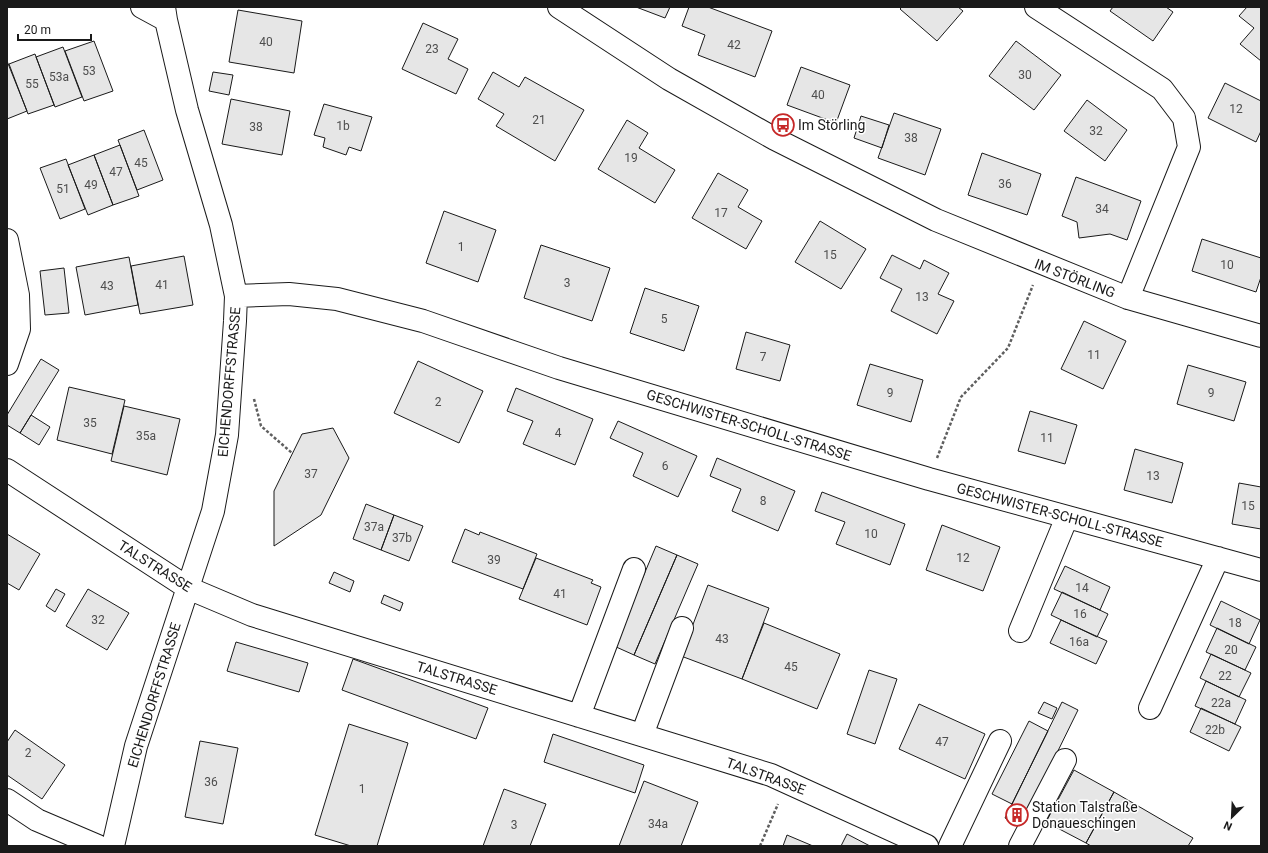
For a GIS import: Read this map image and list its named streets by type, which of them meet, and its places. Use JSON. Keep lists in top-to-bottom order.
{
  "streets": {
    "street": [
      "IM STÖRLING",
      "EICHENDORFFSTRASSE",
      "GESCHWISTER-SCHOLL-STRASSE",
      "TALSTRASSE"
    ]
  },
  "crossings": [
    ["EICHENDORFFSTRASSE", "GESCHWISTER-SCHOLL-STRASSE"],
    ["EICHENDORFFSTRASSE", "TALSTRASSE"]
  ],
  "places": {
    "bus stop": ["Im Störling"],
    "building": ["Station Talstraße Donaueschingen"]
  },
  "house_numbers": [
    "40",
    "42",
    "23",
    "53",
    "30",
    "53a",
    "55",
    "40",
    "12",
    "21",
    "1b",
    "38",
    "32",
    "38",
    "19",
    "45",
    "47",
    "36",
    "49",
    "51",
    "34",
    "17",
    "1",
    "15",
    "10",
    "3",
    "41",
    "43",
    "13",
    "5",
    "11",
    "7",
    "9",
    "9",
    "2",
    "35",
    "4",
    "35a",
    "11",
    "6",
    "37",
    "13",
    "8",
    "15",
    "37a",
    "10",
    "37b",
    "12",
    "39",
    "14",
    "41",
    "16",
    "32",
    "18",
    "43",
    "16a",
    "20",
    "45",
    "22",
    "22a",
    "22b",
    "47",
    "2",
    "36",
    "1",
    "34a",
    "3"
  ],
  "scale_bar": "20 m",
  "north": "bottom left"
}
